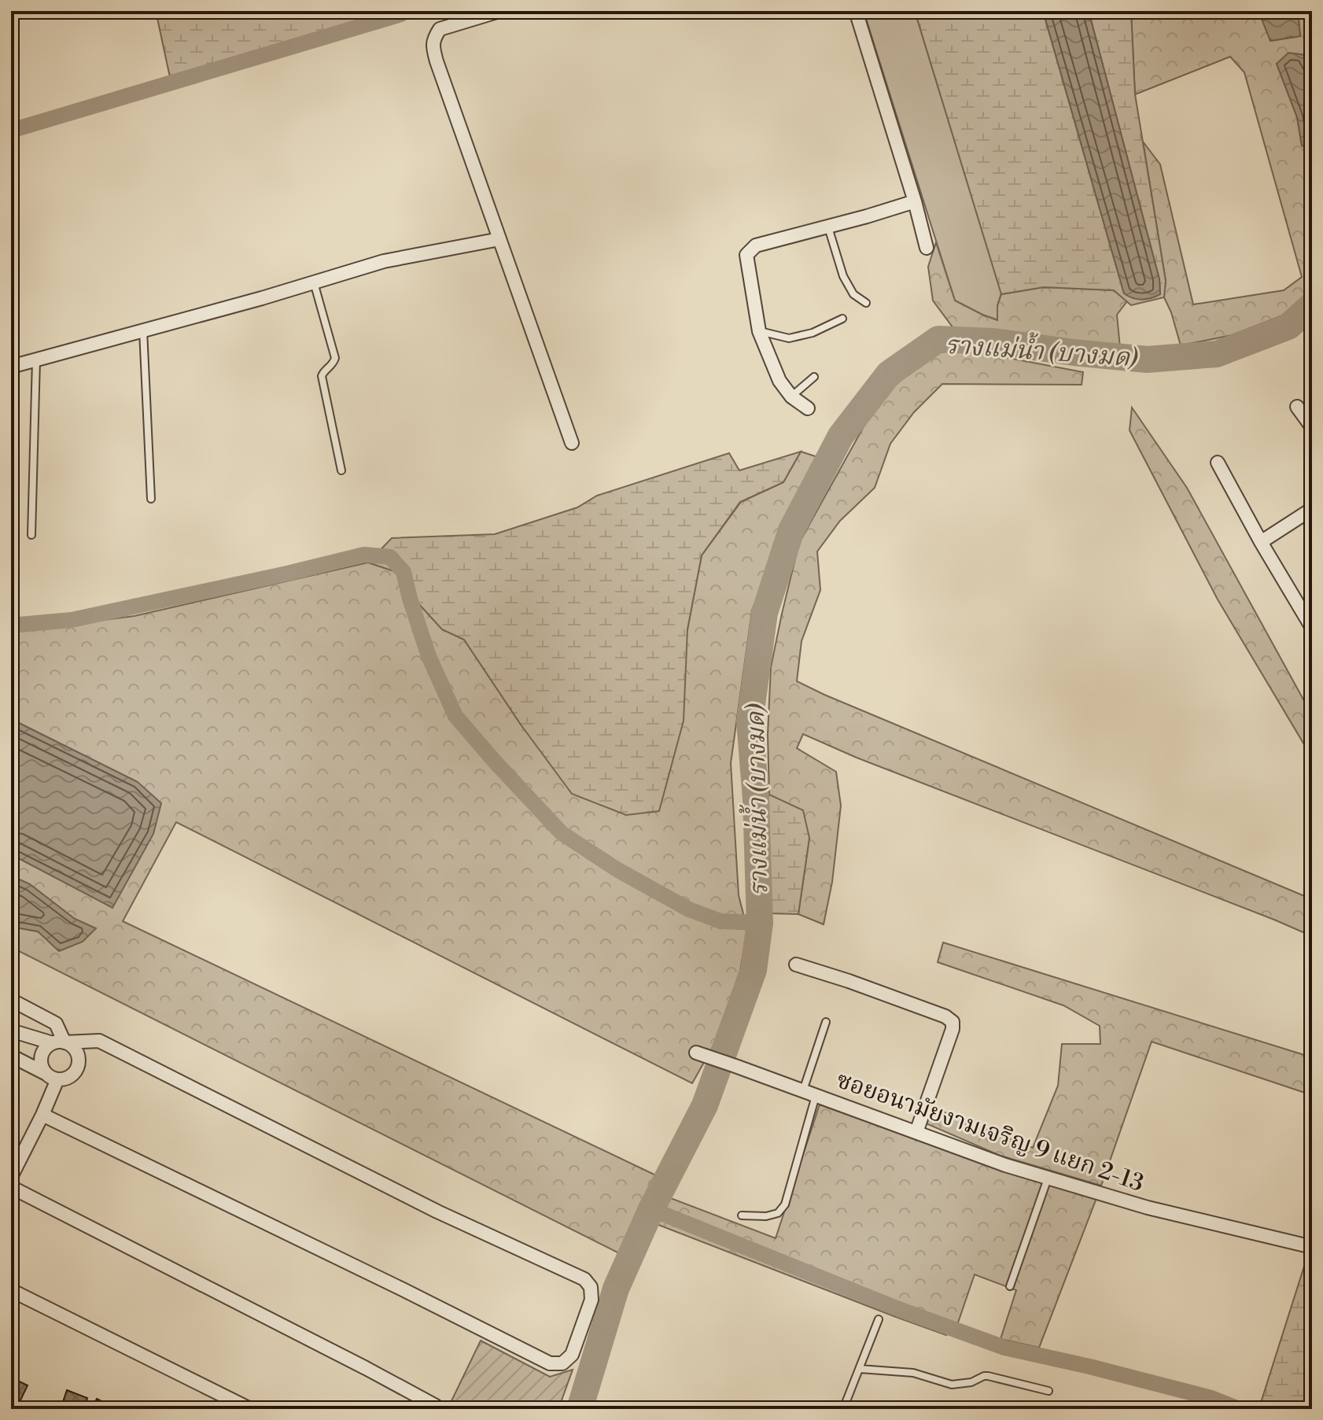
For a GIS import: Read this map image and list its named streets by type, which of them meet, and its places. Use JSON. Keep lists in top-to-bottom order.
{
  "streets": {
    "street": ["ซอยอนามัยงามเจริญ 9 แยก 2-13"]
  },
  "water": ["รางแม่น้ำ (บางมด)"]
}
